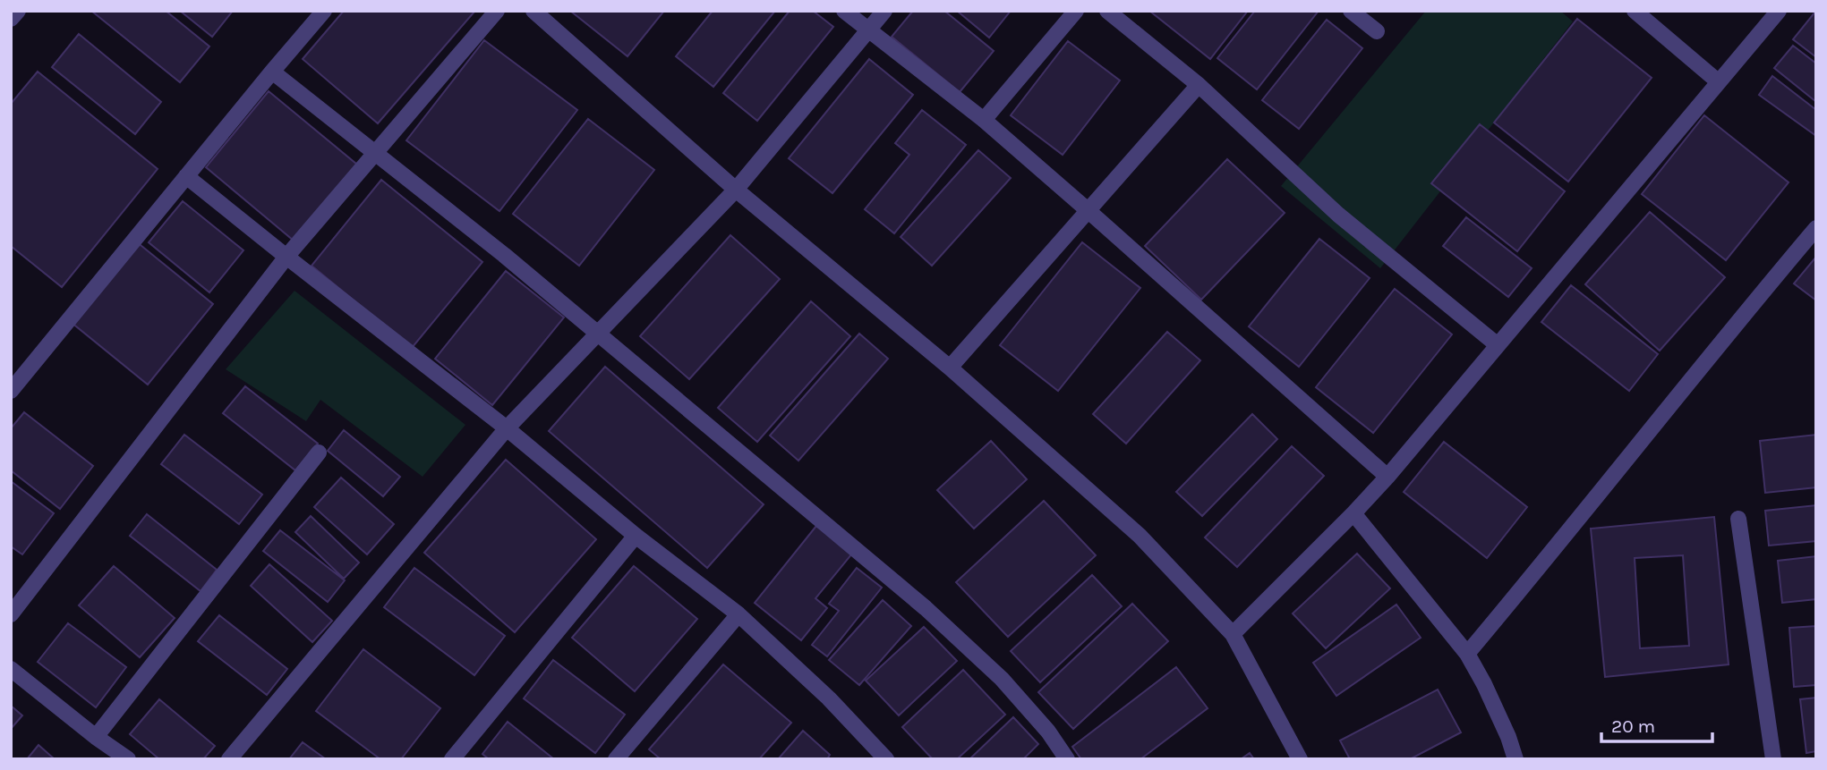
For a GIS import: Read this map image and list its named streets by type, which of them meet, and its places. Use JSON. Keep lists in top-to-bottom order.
{
  "scale_bar": "20 m"
}
